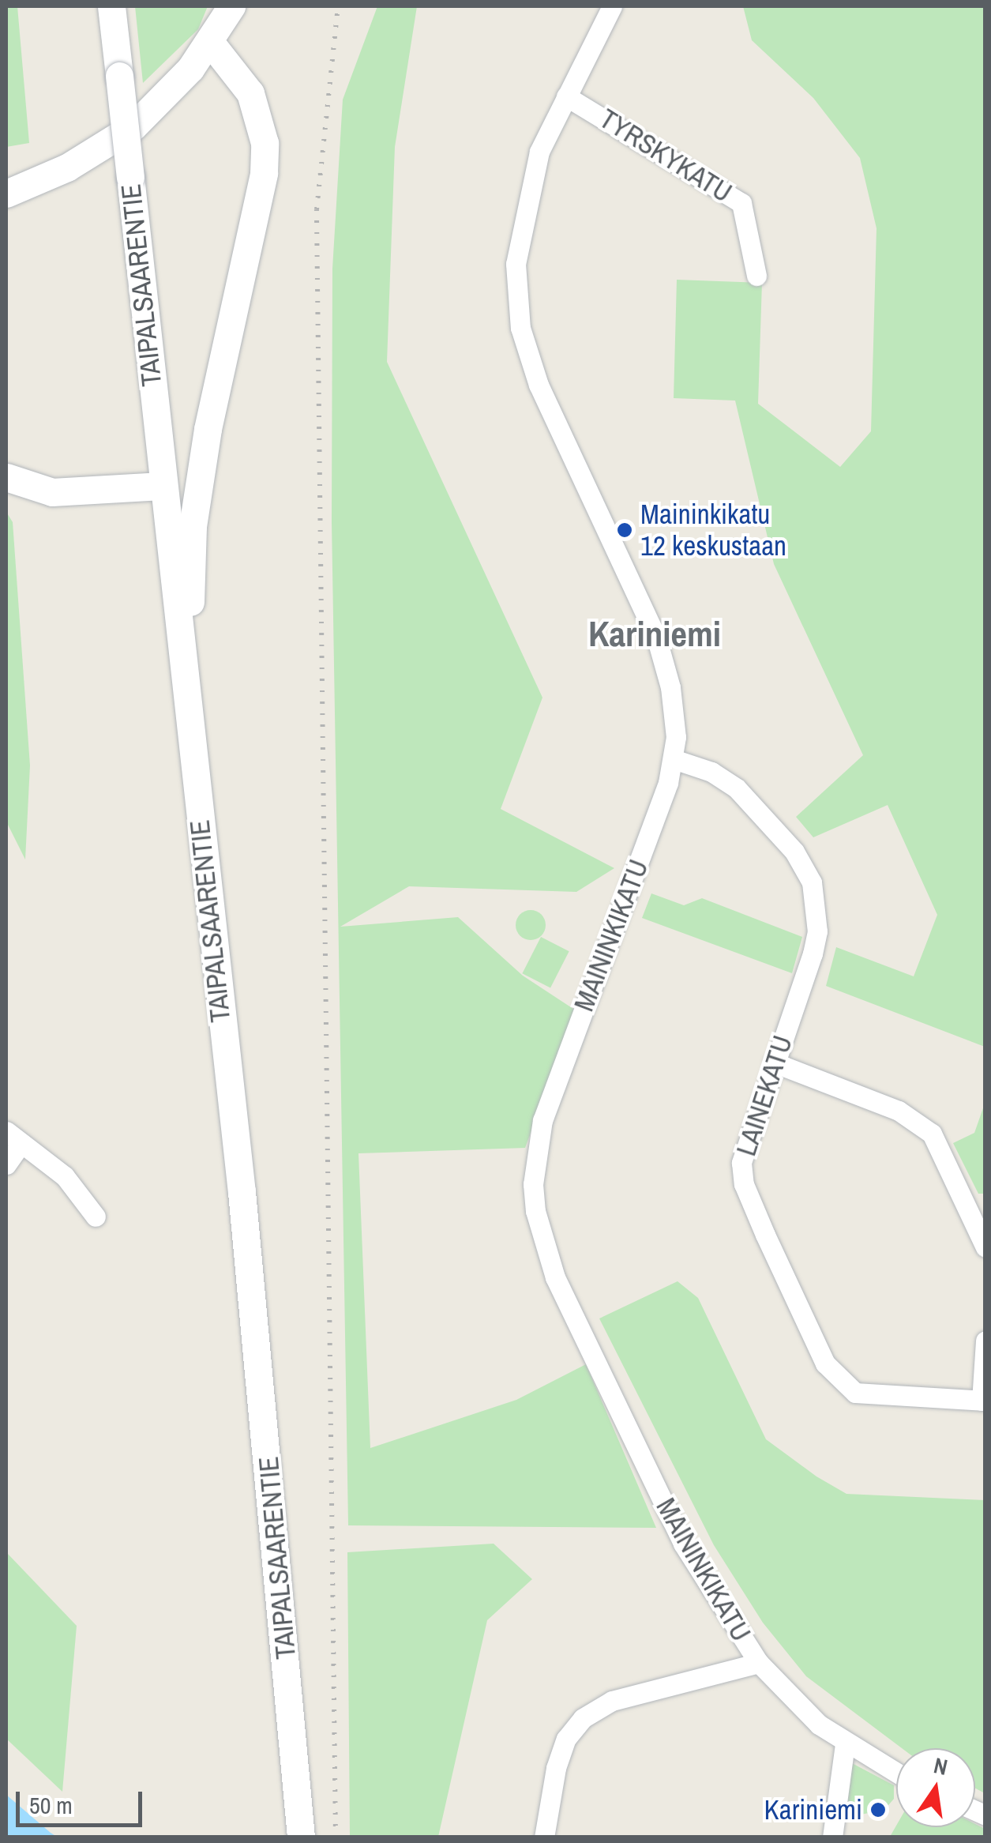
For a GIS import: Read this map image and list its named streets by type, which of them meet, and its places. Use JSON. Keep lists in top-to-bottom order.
{
  "streets": {
    "main road": ["TAIPALSAARENTIE"],
    "street": ["TYRSKYKATU", "MAININKIKATU", "LAINEKATU"]
  },
  "crossings": [
    ["TYRSKYKATU", "MAININKIKATU"],
    ["MAININKIKATU", "LAINEKATU"]
  ],
  "districts": ["Kariniemi"],
  "places": ["Maininkikatu 12 keskustaan", "Kariniemi"],
  "scale_bar": "50 m",
  "north": "top"
}
